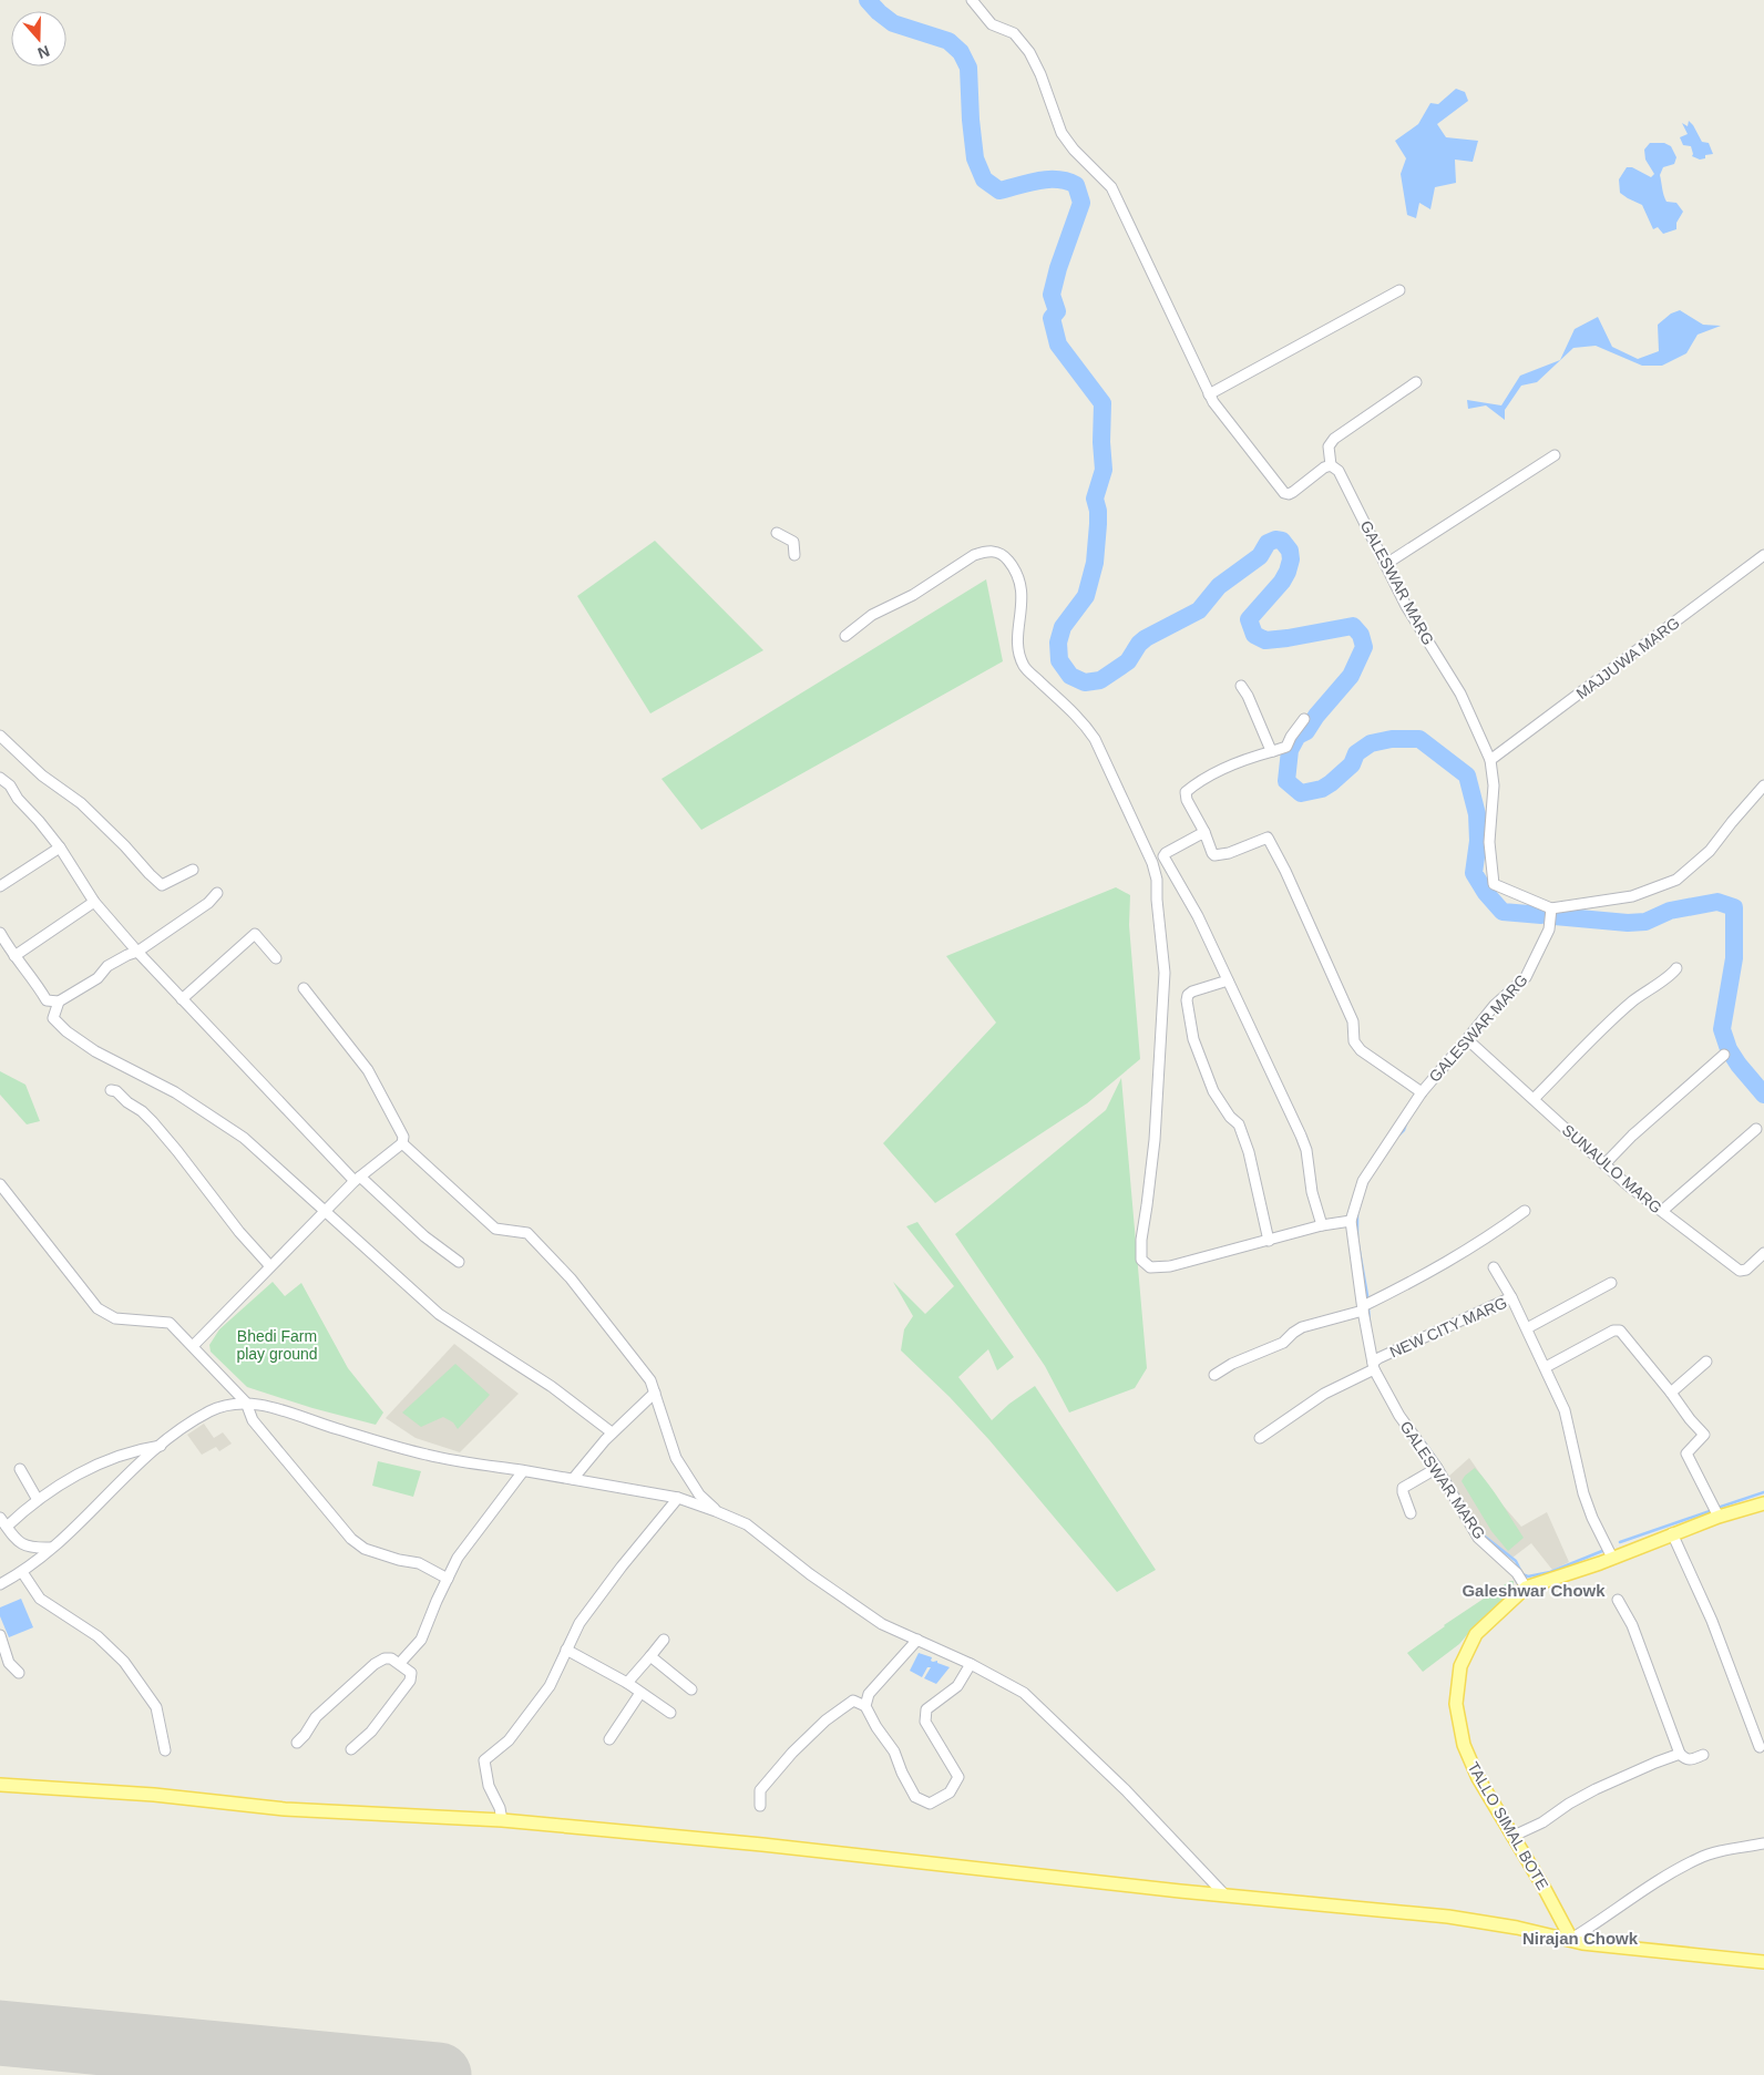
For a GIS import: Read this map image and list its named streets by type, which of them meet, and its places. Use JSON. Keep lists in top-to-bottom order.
{
  "streets": {
    "main road": ["TALLO SIMAL BOTE"],
    "street": [
      "GALESWAR MARG",
      "MAJJUWA MARG",
      "SUNAULO MARG",
      "NEW CITY MARG"
    ]
  },
  "crossings": [
    ["GALESWAR MARG", "MAJJUWA MARG"],
    ["GALESWAR MARG", "SUNAULO MARG"],
    ["GALESWAR MARG", "NEW CITY MARG"],
    ["GALESWAR MARG", "TALLO SIMAL BOTE"],
    ["NEW CITY MARG", "TALLO SIMAL BOTE"]
  ],
  "districts": ["Galeshwar Chowk", "Nirajan Chowk"],
  "parks": ["Bhedi Farm play ground"],
  "north": "bottom"
}
